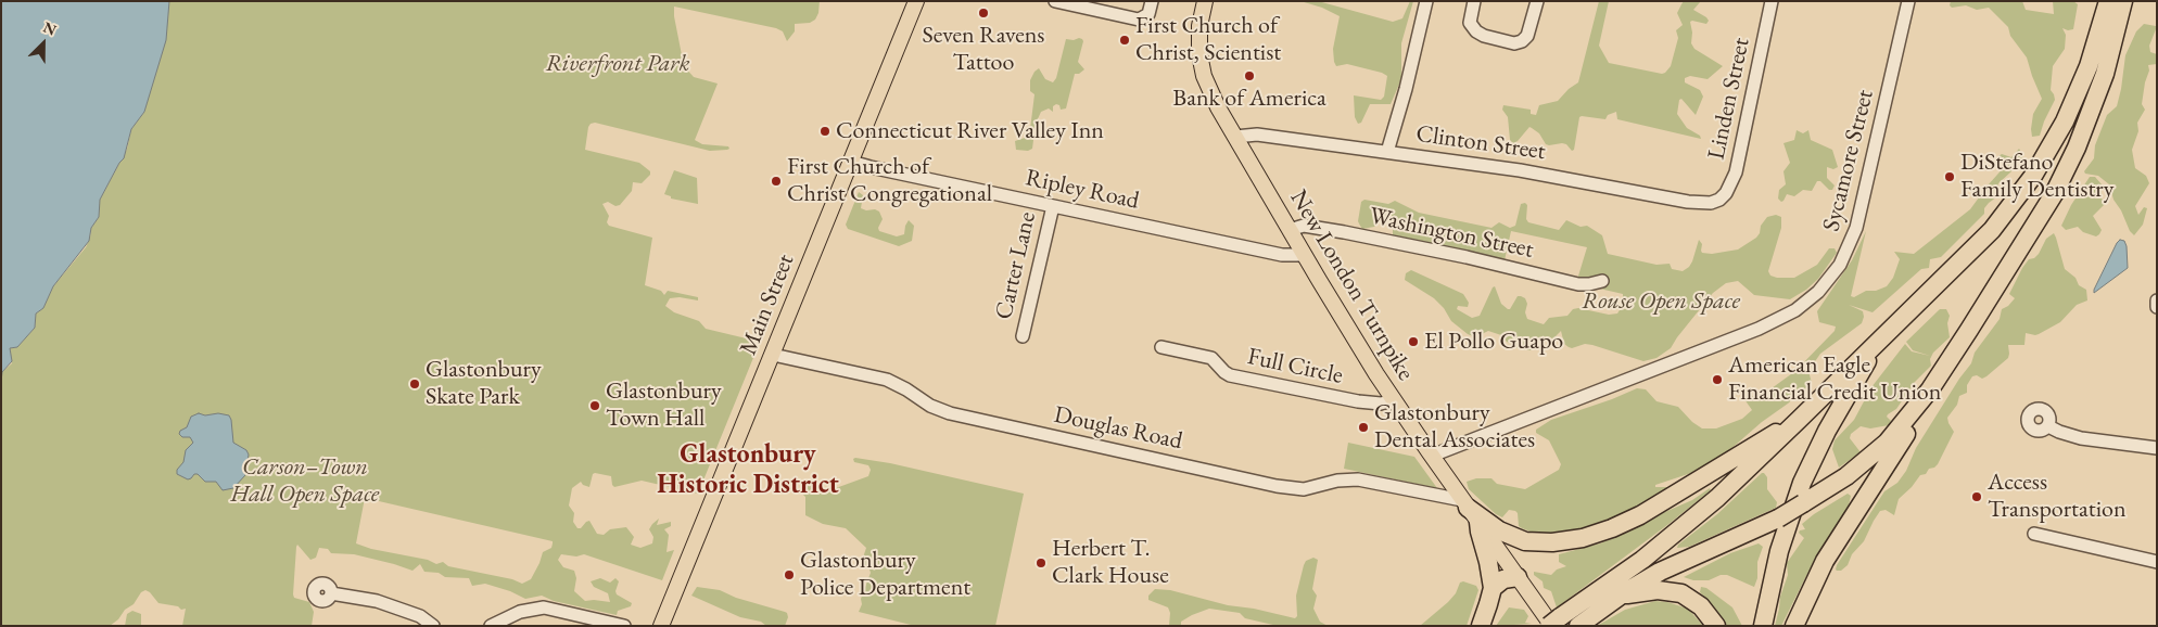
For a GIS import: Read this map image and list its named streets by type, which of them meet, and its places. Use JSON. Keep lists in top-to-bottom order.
{
  "streets": {
    "main road": ["New London Turnpike", "Main Street"],
    "street": [
      "Linden Street",
      "Clinton Street",
      "Sycamore Street",
      "Ripley Road",
      "Washington Street",
      "Carter Lane",
      "Full Circle",
      "Douglas Road"
    ]
  },
  "crossings": [
    ["Linden Street", "Clinton Street"],
    ["Clinton Street", "New London Turnpike"],
    ["Sycamore Street", "New London Turnpike"],
    ["Ripley Road", "Carter Lane"],
    ["Ripley Road", "New London Turnpike"],
    ["Ripley Road", "Main Street"],
    ["Washington Street", "New London Turnpike"],
    ["New London Turnpike", "Full Circle"],
    ["New London Turnpike", "Douglas Road"],
    ["Main Street", "Douglas Road"]
  ],
  "districts": ["Glastonbury Historic District"],
  "parks": ["Riverfront Park", "Rouse Open Space", "Carson–Town Hall Open Space"],
  "places": [
    "Seven Ravens Tattoo",
    "First Church of Christ, Scientist",
    "Bank of America",
    "Connecticut River Valley Inn",
    "DiStefano Family Dentistry",
    "First Church of Christ Congregational",
    "El Pollo Guapo",
    "American Eagle Financial Credit Union",
    "Glastonbury Skate Park",
    "Glastonbury Town Hall",
    "Glastonbury Dental Associates",
    "Access Transportation",
    "Herbert T. Clark House",
    "Glastonbury Police Department"
  ],
  "north": "top right"
}
